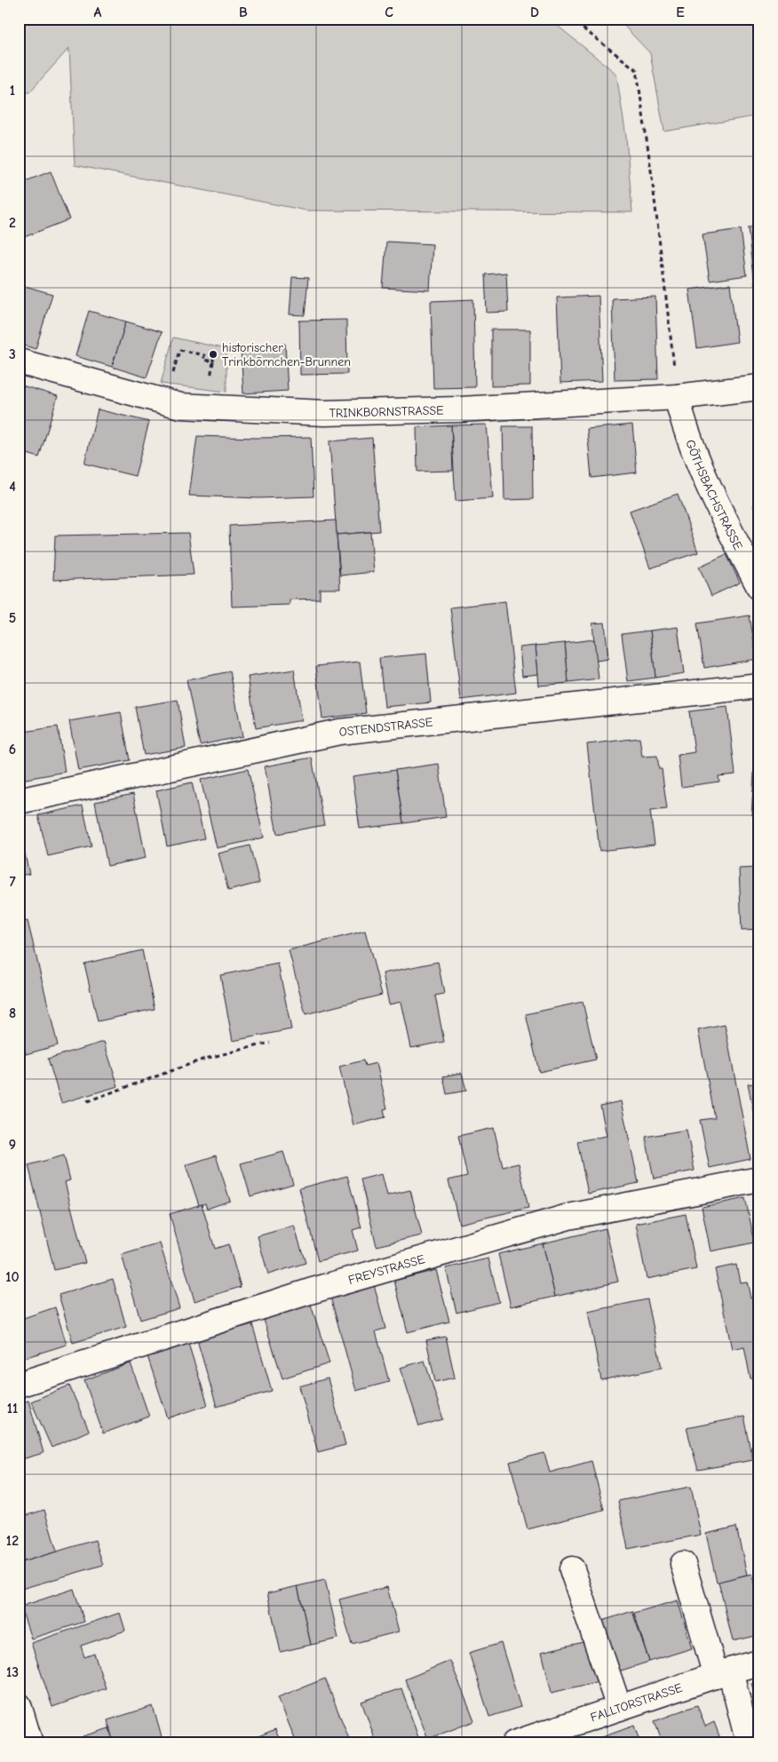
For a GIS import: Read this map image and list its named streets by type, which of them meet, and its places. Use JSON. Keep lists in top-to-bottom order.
{
  "streets": {
    "street": [
      "TRINKBORNSTRASSE",
      "GÖTHSBACHSTRASSE",
      "OSTENDSTRASSE",
      "FREYSTRASSE",
      "FALLTORSTRASSE"
    ]
  },
  "crossings": [
    ["TRINKBORNSTRASSE", "GÖTHSBACHSTRASSE"]
  ],
  "places": ["historischer Trinkbörnchen-Brunnen"],
  "grid": {
    "columns": [
      "A",
      "B",
      "C",
      "D",
      "E"
    ],
    "rows": [
      "1",
      "2",
      "3",
      "4",
      "5",
      "6",
      "7",
      "8",
      "9",
      "10",
      "11",
      "12",
      "13"
    ]
  }
}
